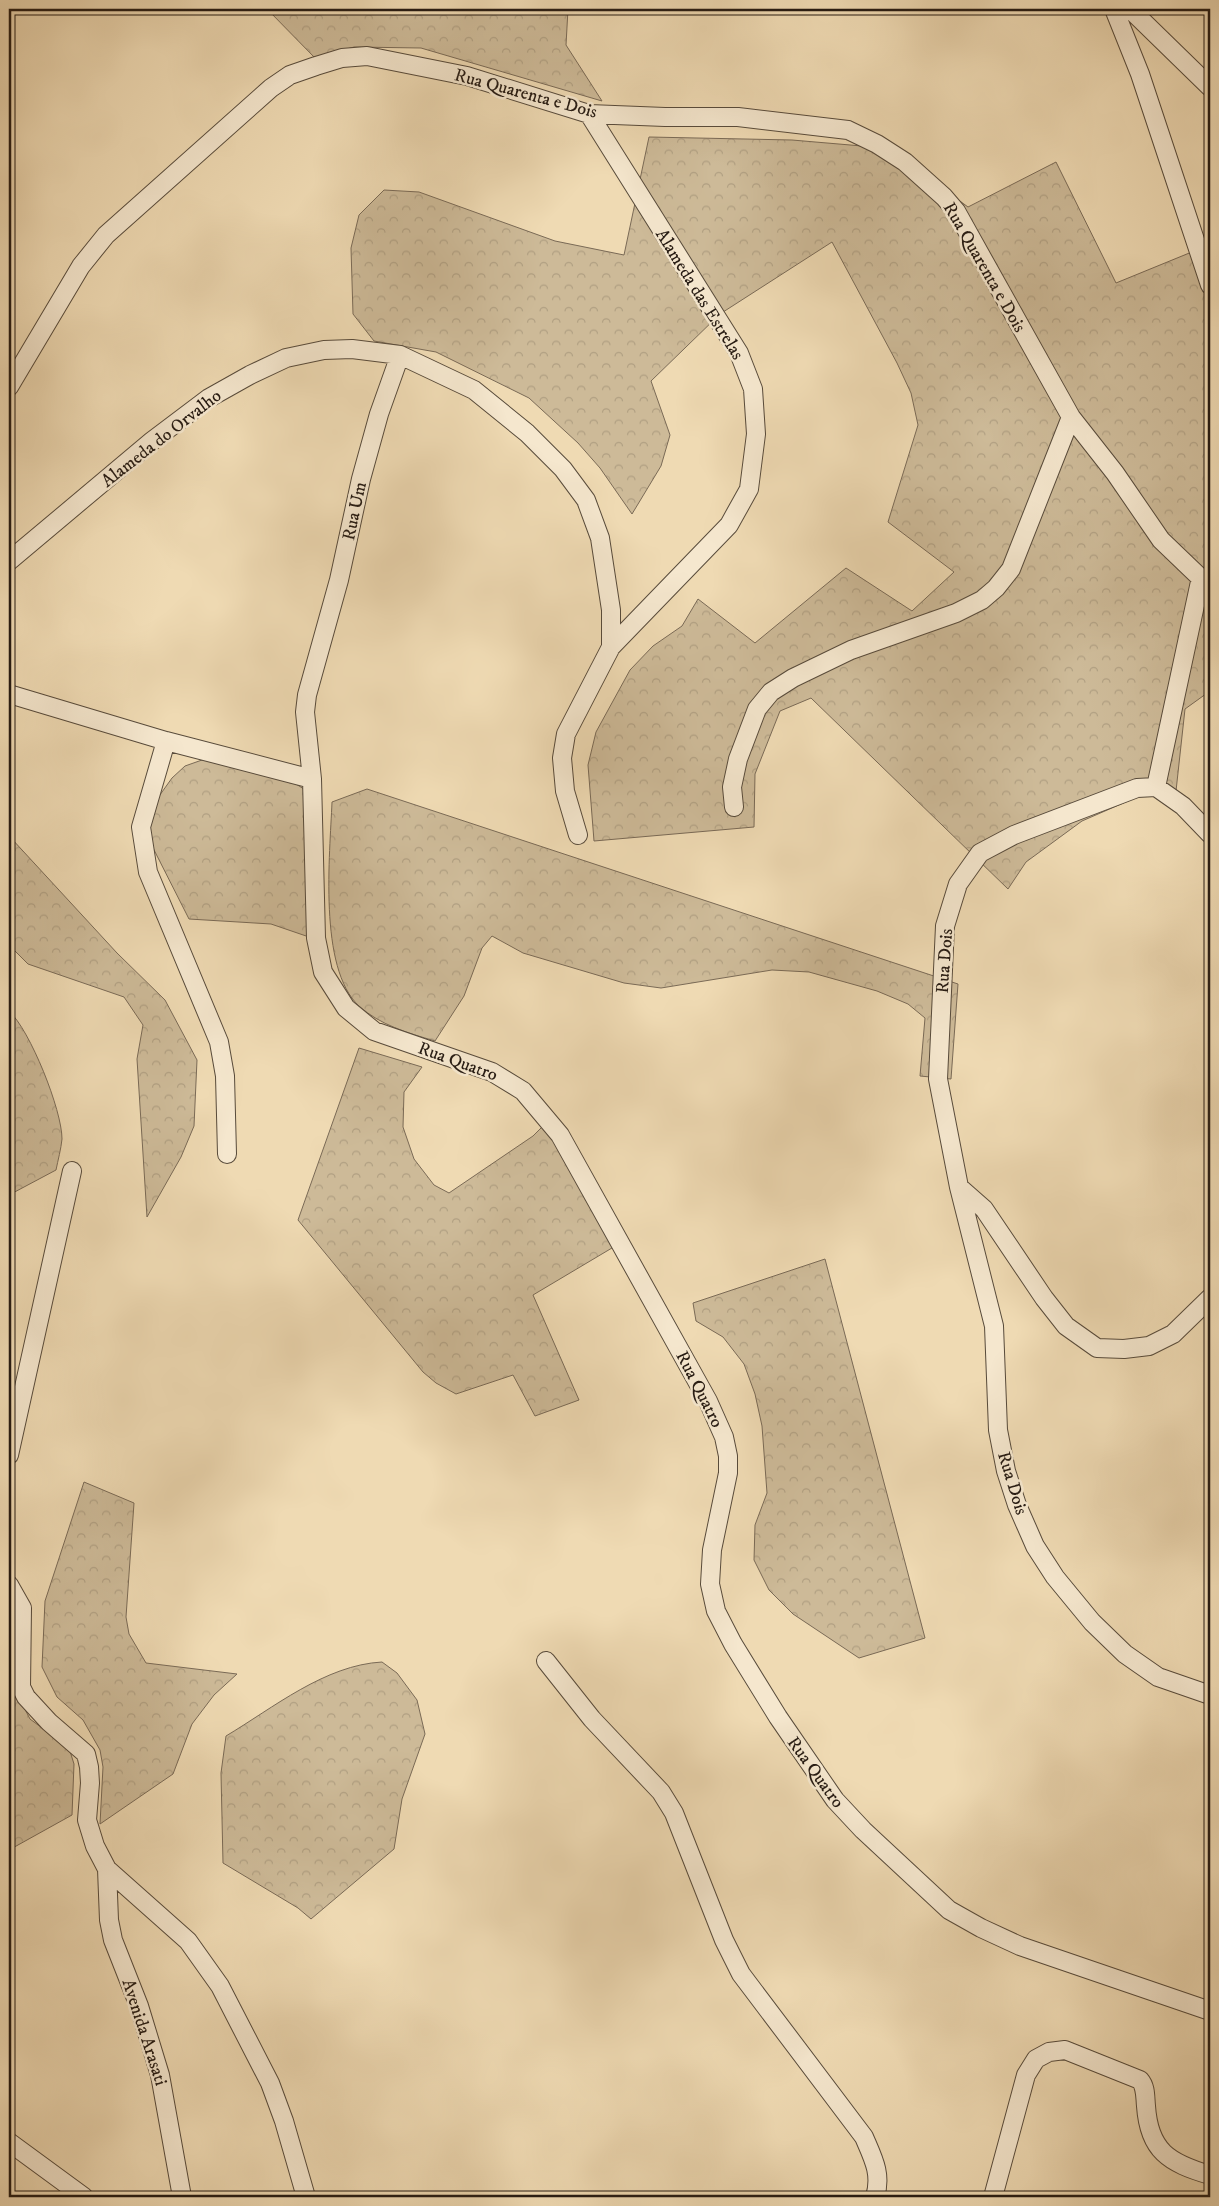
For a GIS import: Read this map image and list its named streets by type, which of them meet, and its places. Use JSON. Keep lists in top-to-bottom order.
{
  "streets": {
    "street": [
      "Rua Quarenta e Dois",
      "Alameda das Estrelas",
      "Alameda do Orvalho",
      "Rua Um",
      "Rua Dois",
      "Rua Quatro",
      "Avenida Arasati"
    ]
  },
  "crossings": [
    ["Rua Quarenta e Dois", "Alameda das Estrelas"],
    ["Alameda das Estrelas", "Alameda do Orvalho"],
    ["Alameda do Orvalho", "Rua Um"],
    ["Rua Um", "Rua Quatro"]
  ]
}
